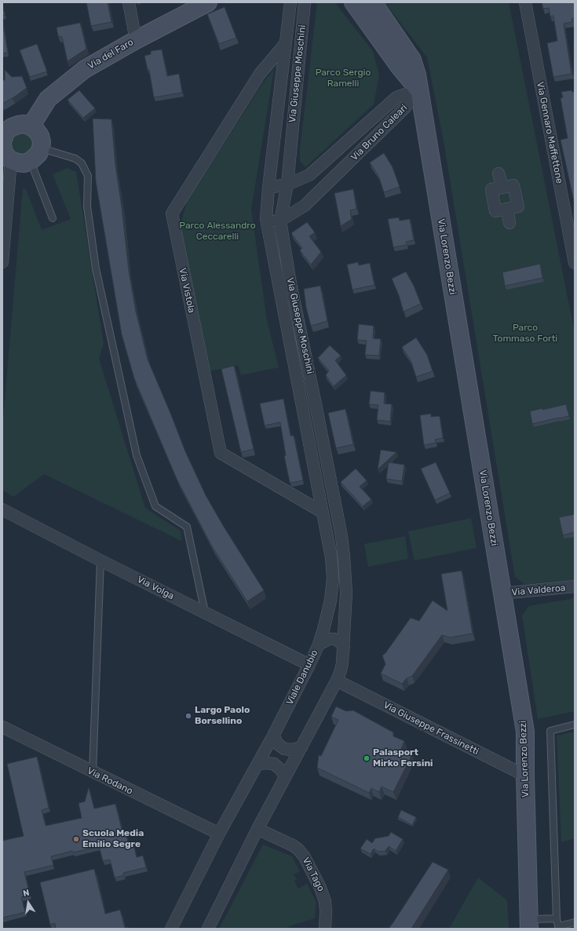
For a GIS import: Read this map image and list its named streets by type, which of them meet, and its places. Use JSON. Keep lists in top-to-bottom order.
{
  "streets": {
    "street": [
      "Via del Faro",
      "Via Giuseppe Moschini",
      "Via Bruno Caleari",
      "Via Gennaro Maffettone",
      "Via Lorenzo Bezzi",
      "Via Vistola",
      "Via Volga",
      "Via Valderoa",
      "Viale Danubio",
      "Via Giuseppe Frassinetti",
      "Via Rodano",
      "Via Tago"
    ]
  },
  "crossings": [
    ["Via Giuseppe Moschini", "Via Bruno Caleari"],
    ["Via Giuseppe Moschini", "Via Vistola"],
    ["Via Giuseppe Moschini", "Viale Danubio"],
    ["Via Bruno Caleari", "Via Lorenzo Bezzi"],
    ["Via Lorenzo Bezzi", "Via Valderoa"],
    ["Via Lorenzo Bezzi", "Via Giuseppe Frassinetti"],
    ["Via Volga", "Viale Danubio"],
    ["Viale Danubio", "Via Rodano"]
  ],
  "parks": ["Parco Sergio Ramelli", "Parco Alessandro Ceccarelli", "Parco Tommaso Forti"],
  "places": ["Largo Paolo Borsellino", "Palasport Mirko Fersini", "Scuola Media Emilio Segre"],
  "north": "top"
}
